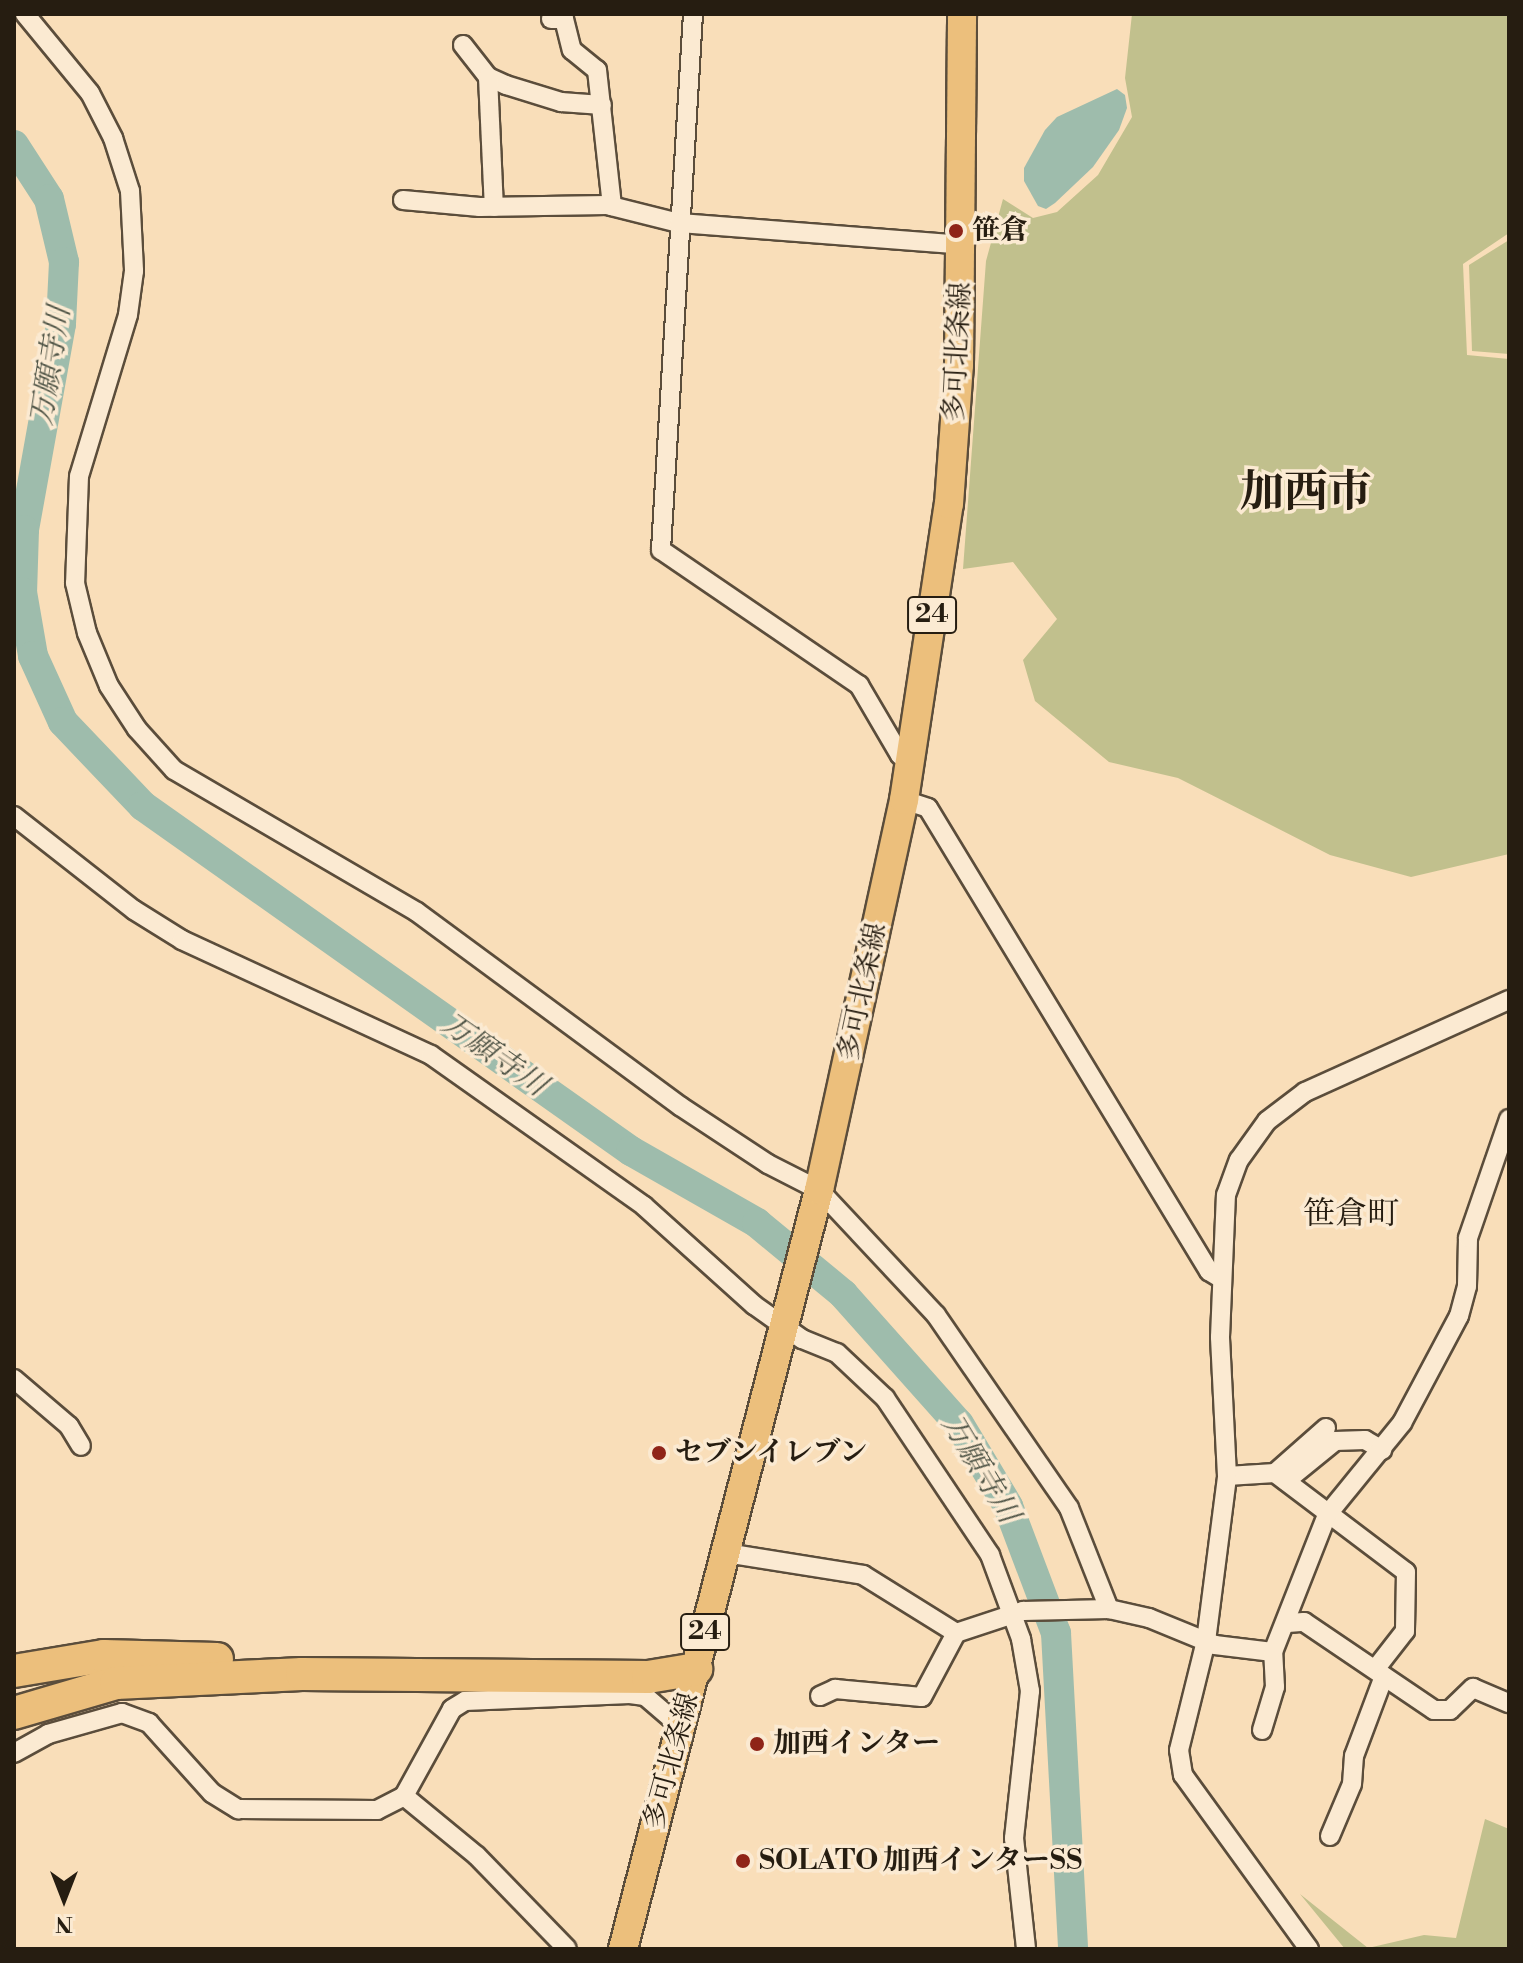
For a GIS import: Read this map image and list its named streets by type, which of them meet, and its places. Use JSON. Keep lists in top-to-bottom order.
{
  "streets": {
    "main road": ["多可北条線", "24"]
  },
  "districts": ["加西市", "笹倉町"],
  "water": ["万願寺川"],
  "places": [
    "笹倉",
    "セブンイレブン",
    "加西インター",
    "SOLATO 加西インターSS"
  ],
  "north": "bottom"
}
